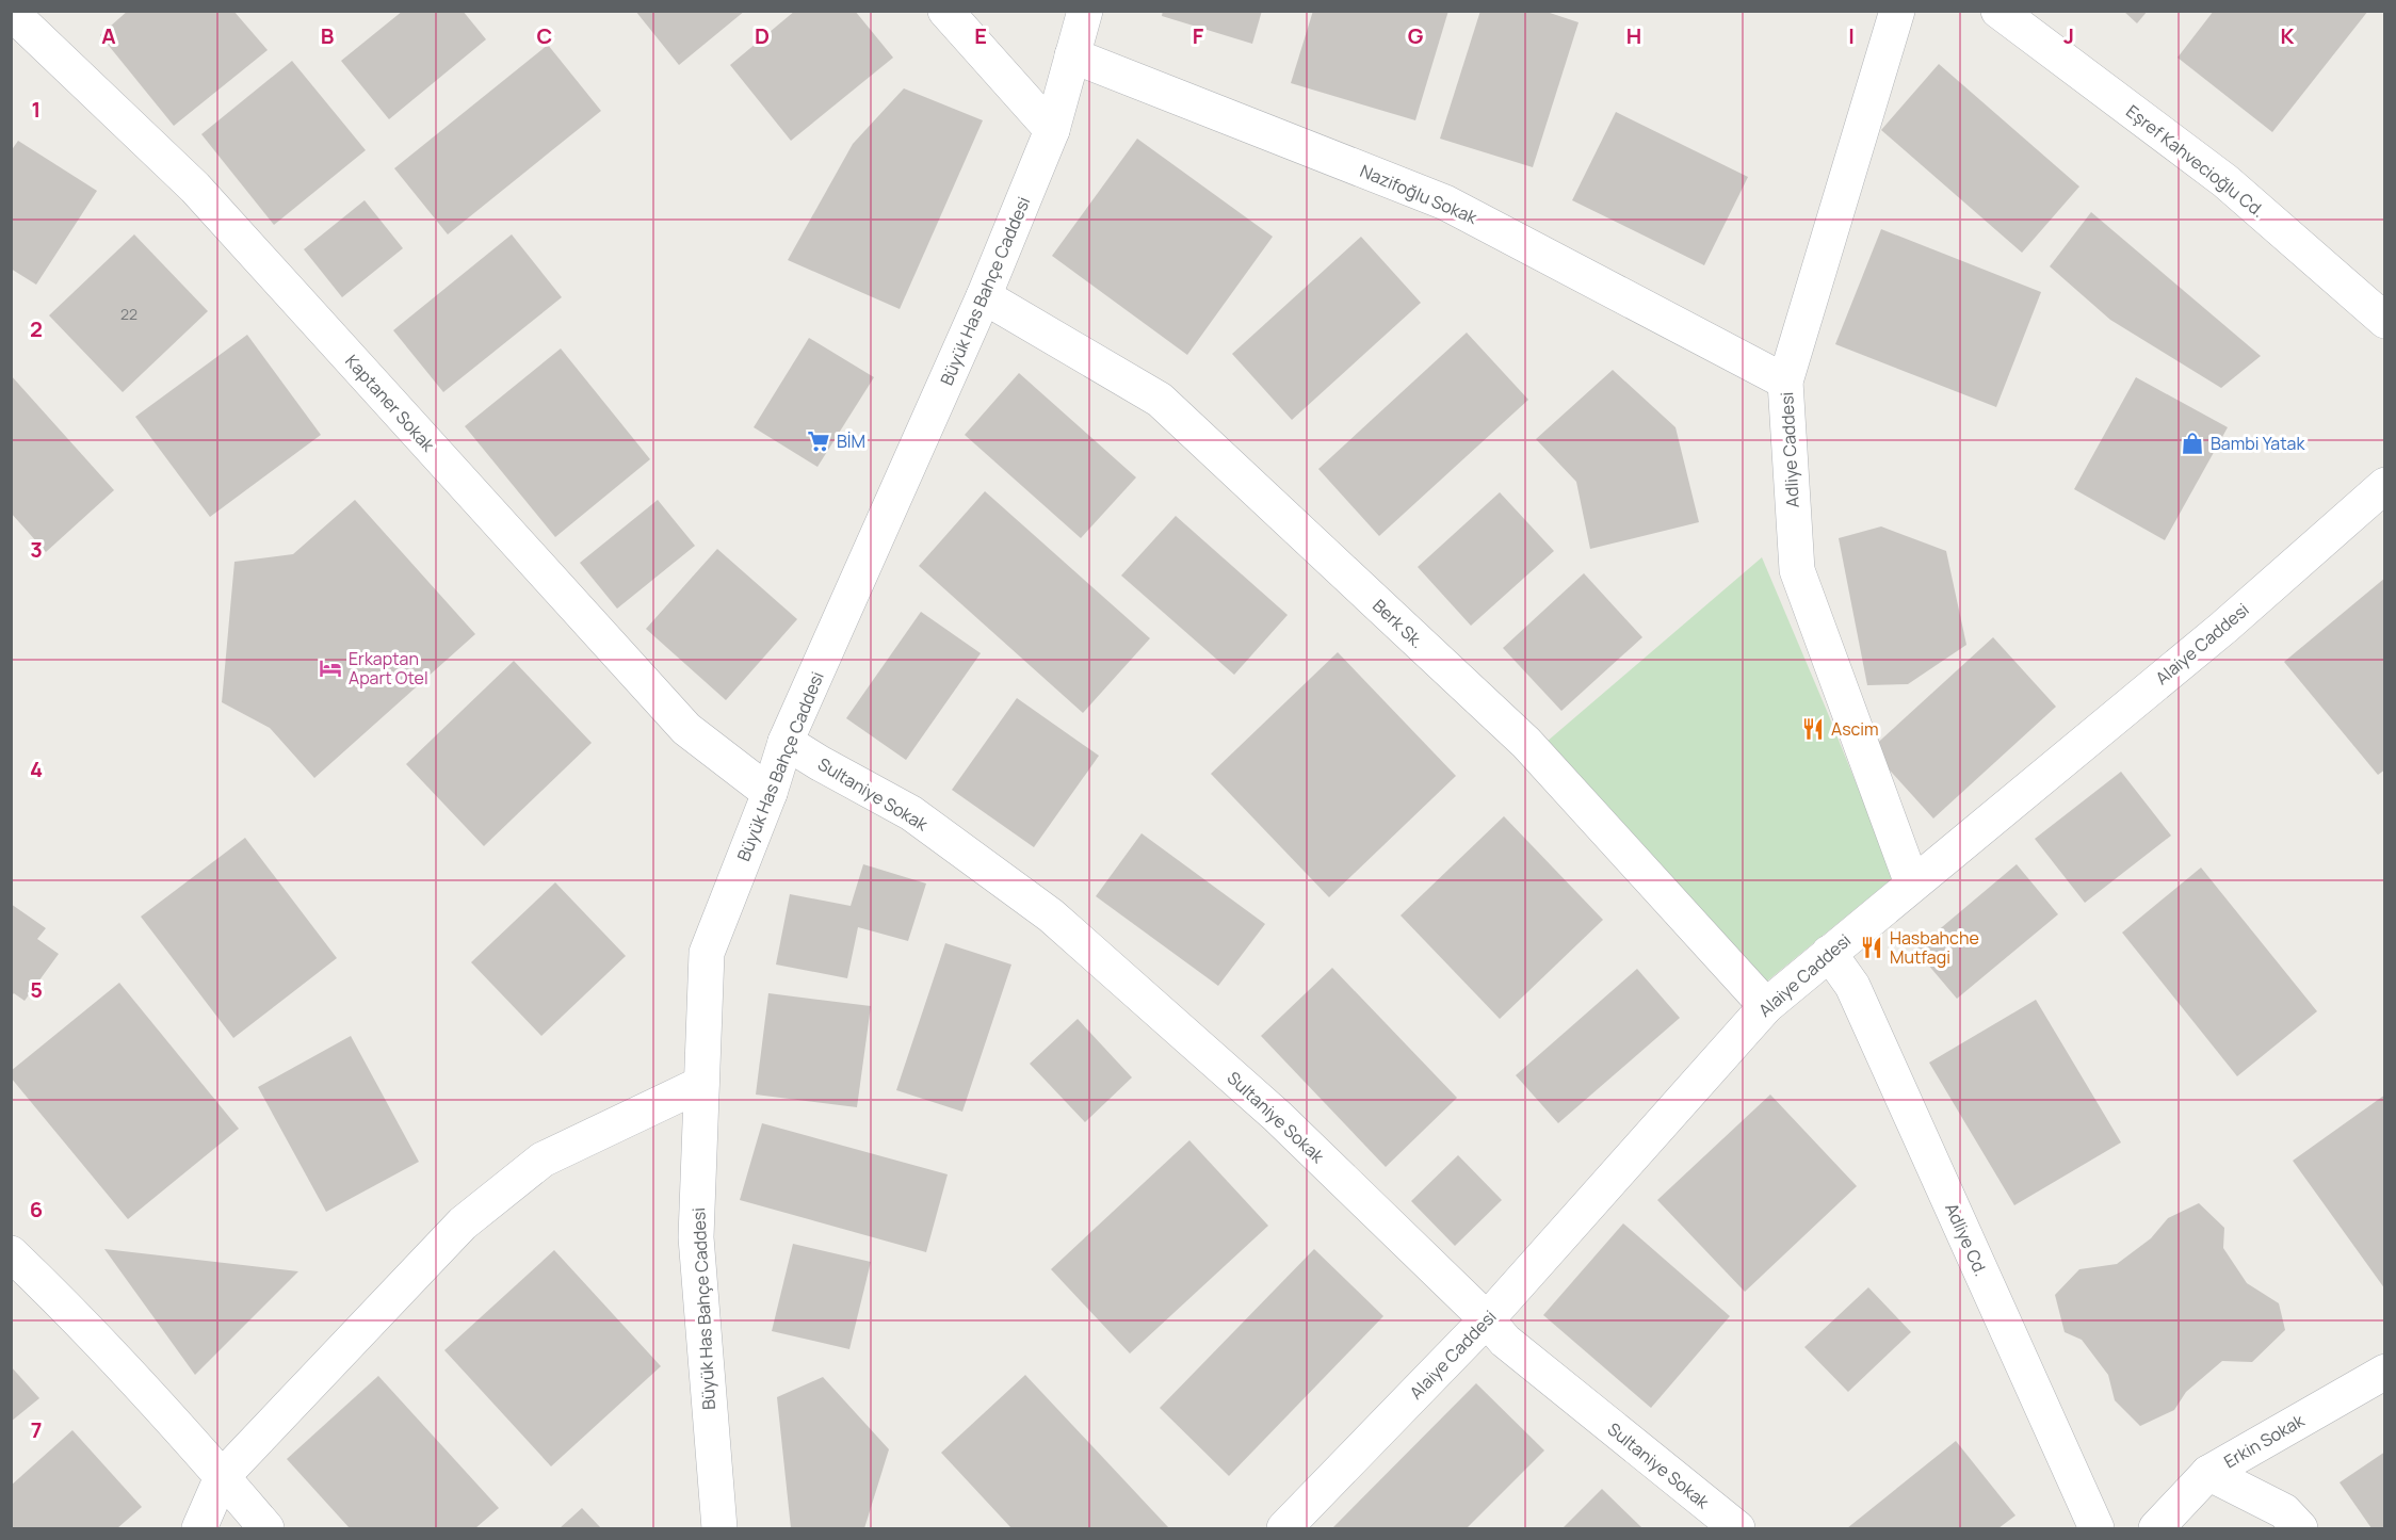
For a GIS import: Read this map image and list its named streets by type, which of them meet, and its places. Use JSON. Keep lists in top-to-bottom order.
{
  "streets": {
    "street": [
      "Eşref Kahvecioğlu Cd.",
      "Nazifoğlu Sokak",
      "Büyük Has Bahçe Caddesi",
      "Kaptaner Sokak",
      "Adliye Caddesi",
      "Berk Sk.",
      "Alaiye Caddesi",
      "Sultaniye Sokak",
      "Adliye Cd.",
      "Erkin Sokak"
    ]
  },
  "crossings": [
    ["Nazifoğlu Sokak", "Büyük Has Bahçe Caddesi"],
    ["Nazifoğlu Sokak", "Adliye Caddesi"],
    ["Büyük Has Bahçe Caddesi", "Kaptaner Sokak"],
    ["Büyük Has Bahçe Caddesi", "Berk Sk."],
    ["Büyük Has Bahçe Caddesi", "Sultaniye Sokak"],
    ["Adliye Caddesi", "Alaiye Caddesi"],
    ["Berk Sk.", "Alaiye Caddesi"],
    ["Alaiye Caddesi", "Sultaniye Sokak"],
    ["Alaiye Caddesi", "Adliye Cd."]
  ],
  "places": {
    "supermarket": ["BİM"],
    "shop": ["Bambi Yatak"],
    "hotel": ["Erkaptan Apart Otel"],
    "restaurant": ["Ascim", "Hasbahche Mutfagi"]
  },
  "house_numbers": ["22"],
  "grid": {
    "columns": [
      "A",
      "B",
      "C",
      "D",
      "E",
      "F",
      "G",
      "H",
      "I",
      "J",
      "K"
    ],
    "rows": [
      "1",
      "2",
      "3",
      "4",
      "5",
      "6",
      "7"
    ]
  }
}
